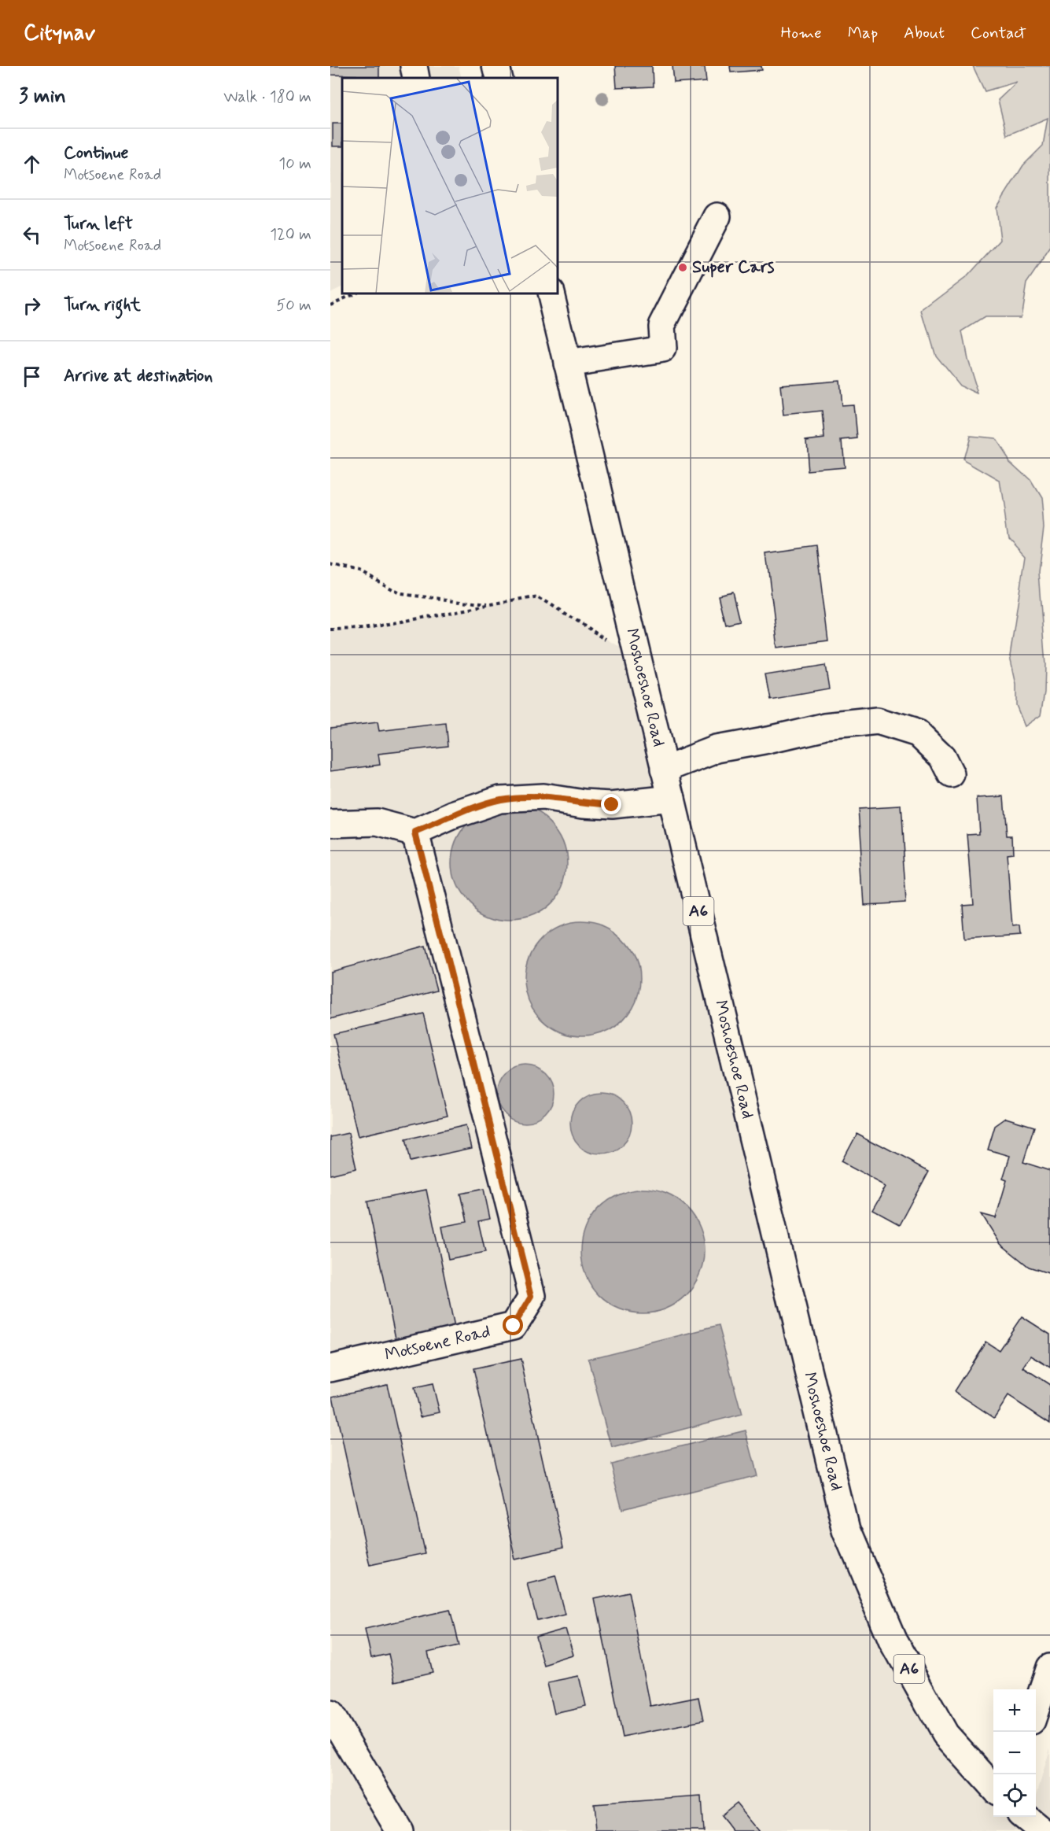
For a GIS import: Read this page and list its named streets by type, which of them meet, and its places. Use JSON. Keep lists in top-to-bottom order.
{
  "streets": {
    "main road": ["Moshoeshoe Road", "A6", "Motsoene Road"]
  },
  "places": ["Super Cars"],
  "page": {
    "header": "Citynav",
    "nav": [
      "Home",
      "Map",
      "About",
      "Contact"
    ],
    "heading": ["3 min", "Walk · 180 m"],
    "list": [
      ["Continue", "Motsoene Road", "10 m"],
      ["Turn left", "Motsoene Road", "120 m"],
      ["Turn right", "50 m"],
      "Arrive at destination"
    ],
    "map_buttons": ["+", "−"]
  }
}
